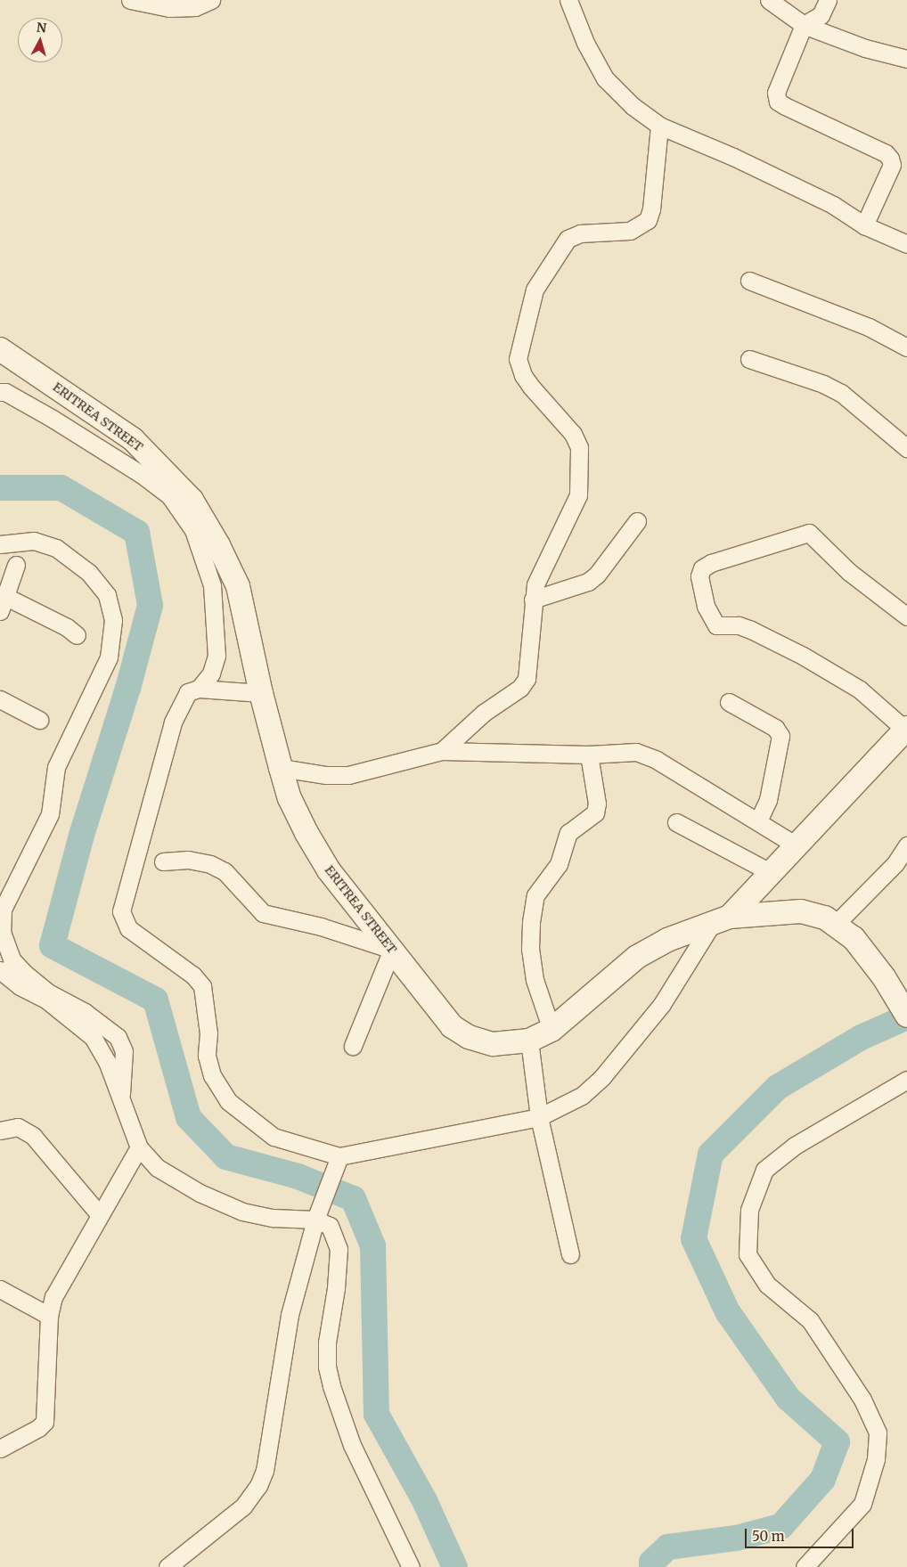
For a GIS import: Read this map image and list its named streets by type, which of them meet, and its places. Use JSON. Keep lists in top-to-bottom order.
{
  "streets": {
    "main road": ["ERITREA STREET"]
  },
  "scale_bar": "50 m",
  "north": "top"
}
